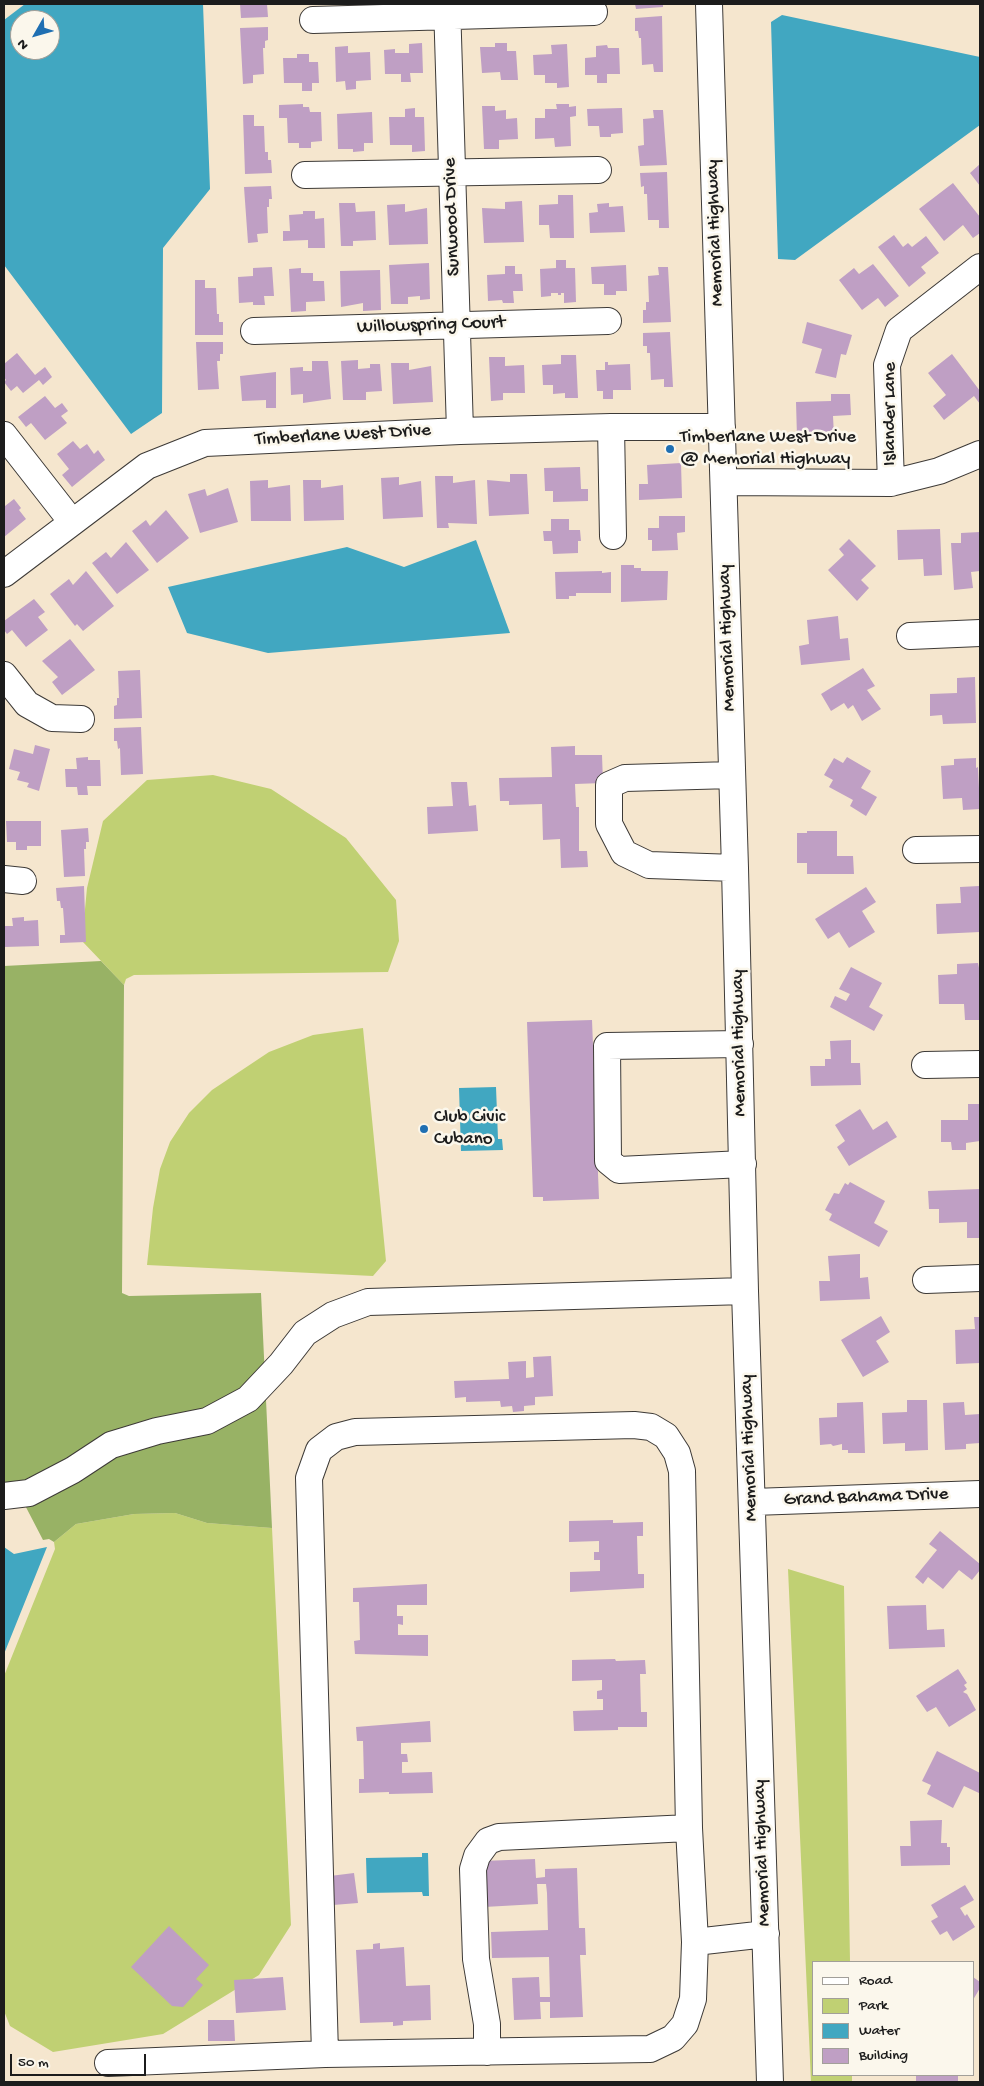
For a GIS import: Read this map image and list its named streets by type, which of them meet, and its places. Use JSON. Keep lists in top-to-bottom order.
{
  "streets": {
    "street": [
      "Sunwood Drive",
      "Memorial Highway",
      "Willowspring Court",
      "Islander Lane",
      "Timberlane West Drive",
      "Grand Bahama Drive"
    ]
  },
  "crossings": [
    ["Sunwood Drive", "Willowspring Court"],
    ["Sunwood Drive", "Timberlane West Drive"],
    ["Memorial Highway", "Timberlane West Drive"],
    ["Memorial Highway", "Grand Bahama Drive"]
  ],
  "places": ["Timberlane West Drive @ Memorial Highway", "Club Civic Cubano"],
  "legend": [
    "Road",
    "Park",
    "Water",
    "Building"
  ],
  "scale_bar": "50 m",
  "north": "bottom left"
}
